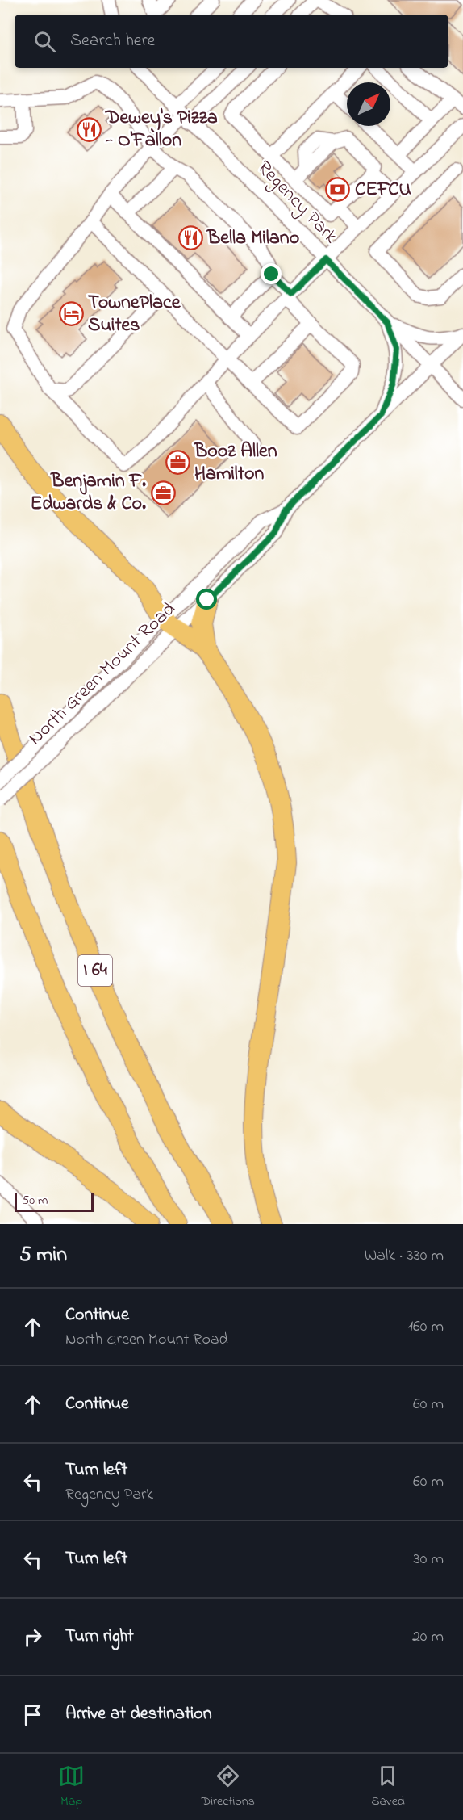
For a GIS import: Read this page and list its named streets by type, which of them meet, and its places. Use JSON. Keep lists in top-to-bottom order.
{
  "streets": {
    "highway": ["I 64"],
    "street": ["Regency Park", "North Green Mount Road"]
  },
  "crossings": [
    ["Regency Park", "North Green Mount Road"]
  ],
  "places": {
    "restaurant": ["Dewey's Pizza - O'Fallon", "Bella Milano"],
    "bank": ["CEFCU"],
    "hotel": ["TownePlace Suites"],
    "office": ["Booz Allen Hamilton", "Benjamin F. Edwards & Co."]
  },
  "scale_bar": "50 m",
  "north": "top right",
  "page": {
    "search": "Search here",
    "scale": "50 m",
    "heading": ["5 min", "Walk · 330 m"],
    "list": [
      ["Continue", "North Green Mount Road", "160 m"],
      ["Continue", "60 m"],
      ["Turn left", "Regency Park", "60 m"],
      ["Turn left", "30 m"],
      ["Turn right", "20 m"],
      "Arrive at destination"
    ],
    "nav": ["Map", "Directions", "Saved"]
  }
}
